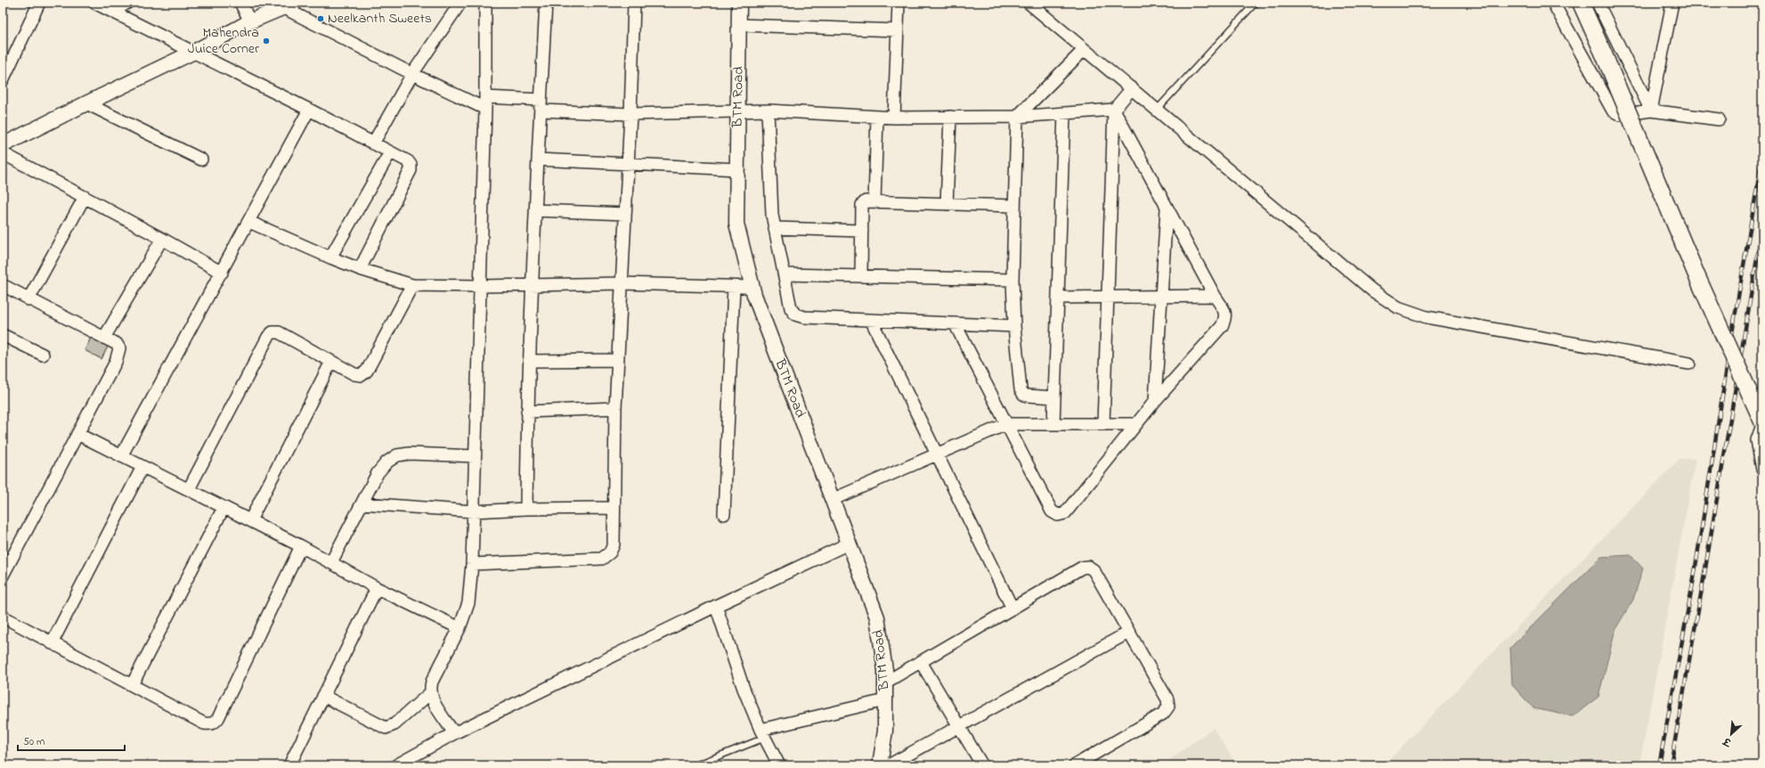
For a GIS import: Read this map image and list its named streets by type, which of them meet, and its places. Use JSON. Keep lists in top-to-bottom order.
{
  "streets": {
    "street": ["BTM Road"]
  },
  "places": ["Neelkanth Sweets", "Mahendra Juice Corner"],
  "scale_bar": "50 m",
  "north": "bottom left"
}
